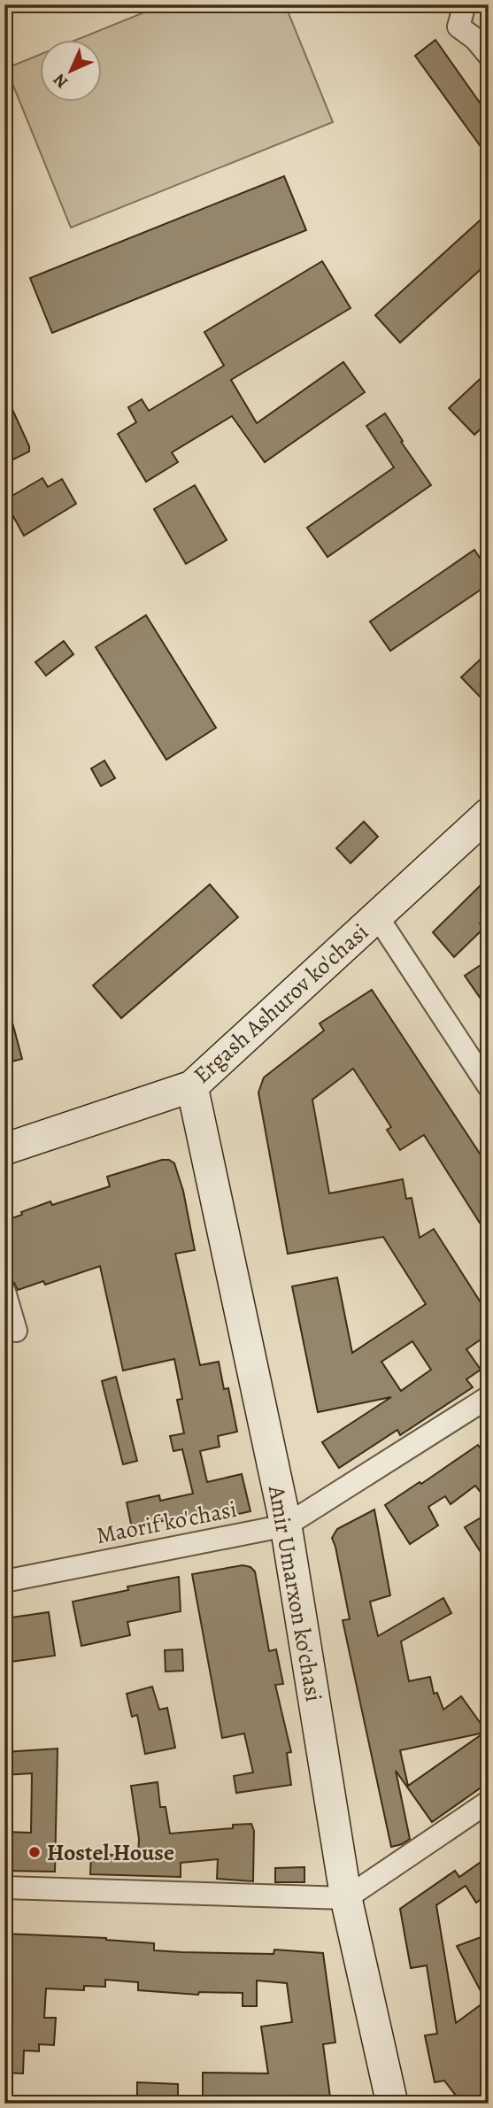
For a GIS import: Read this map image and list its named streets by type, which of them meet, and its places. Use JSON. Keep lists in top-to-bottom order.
{
  "streets": {
    "street": ["Ergash Ashurov ko'chasi", "Maorif ko'chasi", "Amir Umarxon ko'chasi"]
  },
  "crossings": [
    ["Ergash Ashurov ko'chasi", "Amir Umarxon ko'chasi"],
    ["Maorif ko'chasi", "Amir Umarxon ko'chasi"]
  ],
  "places": ["Hostel House"],
  "north": "bottom left"
}
